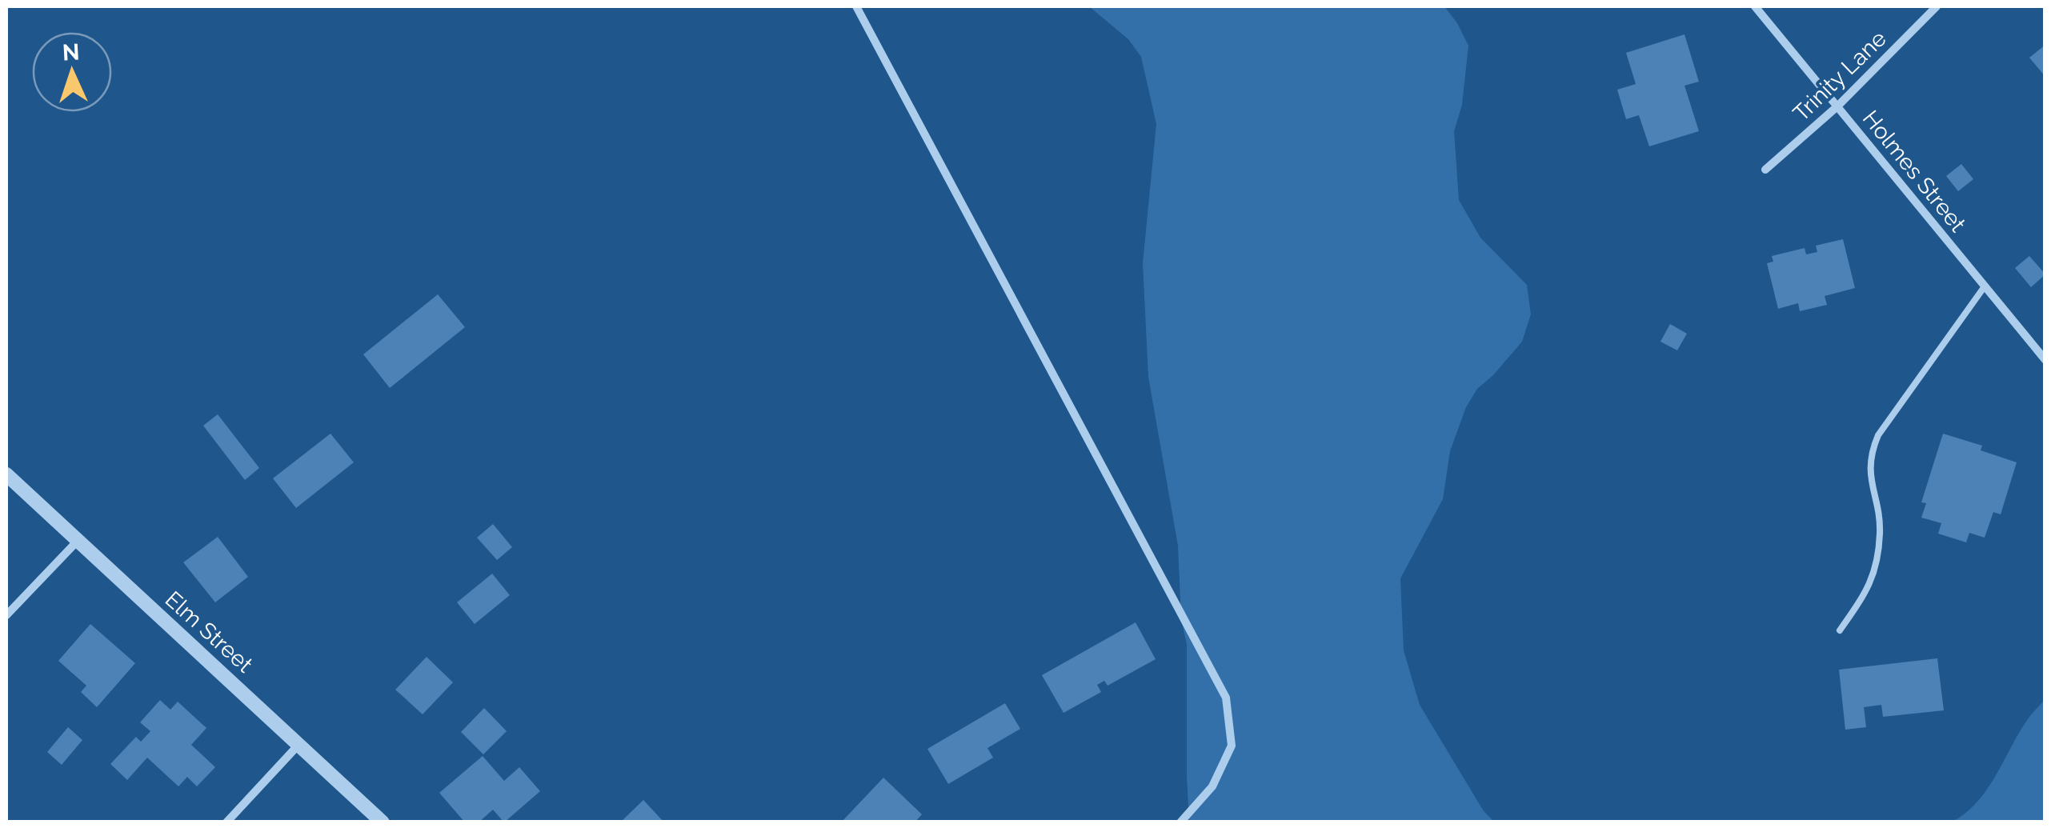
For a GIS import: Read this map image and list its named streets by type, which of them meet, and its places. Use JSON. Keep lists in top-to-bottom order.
{
  "streets": {
    "street": ["Trinity Lane", "Holmes Street", "Elm Street"]
  },
  "crossings": [
    ["Trinity Lane", "Holmes Street"]
  ],
  "north": "top"
}
